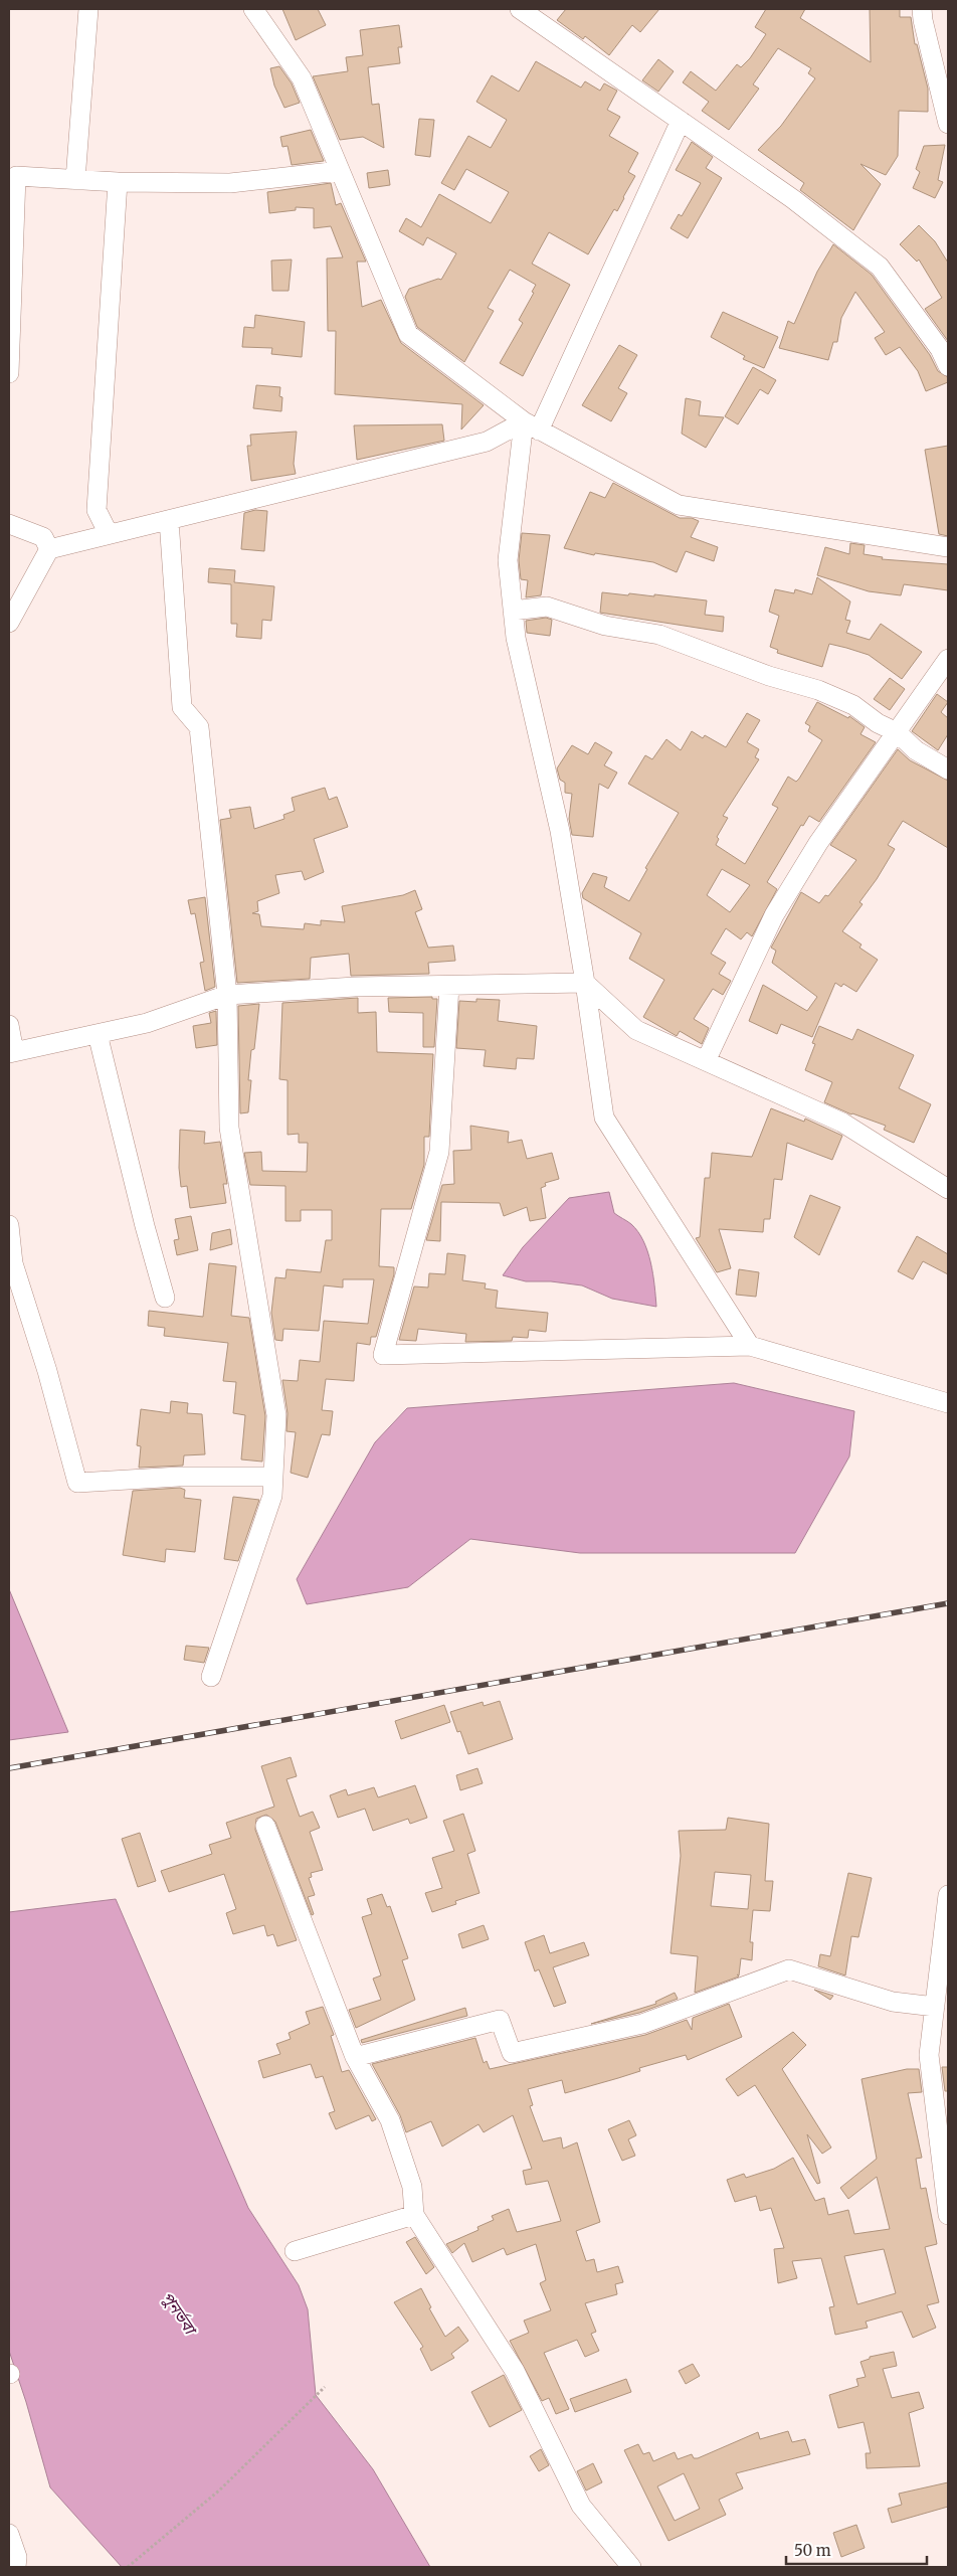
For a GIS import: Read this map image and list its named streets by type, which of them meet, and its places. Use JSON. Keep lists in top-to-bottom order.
{
  "water": ["পুনর্ভবা"],
  "scale_bar": "50 m"
}
